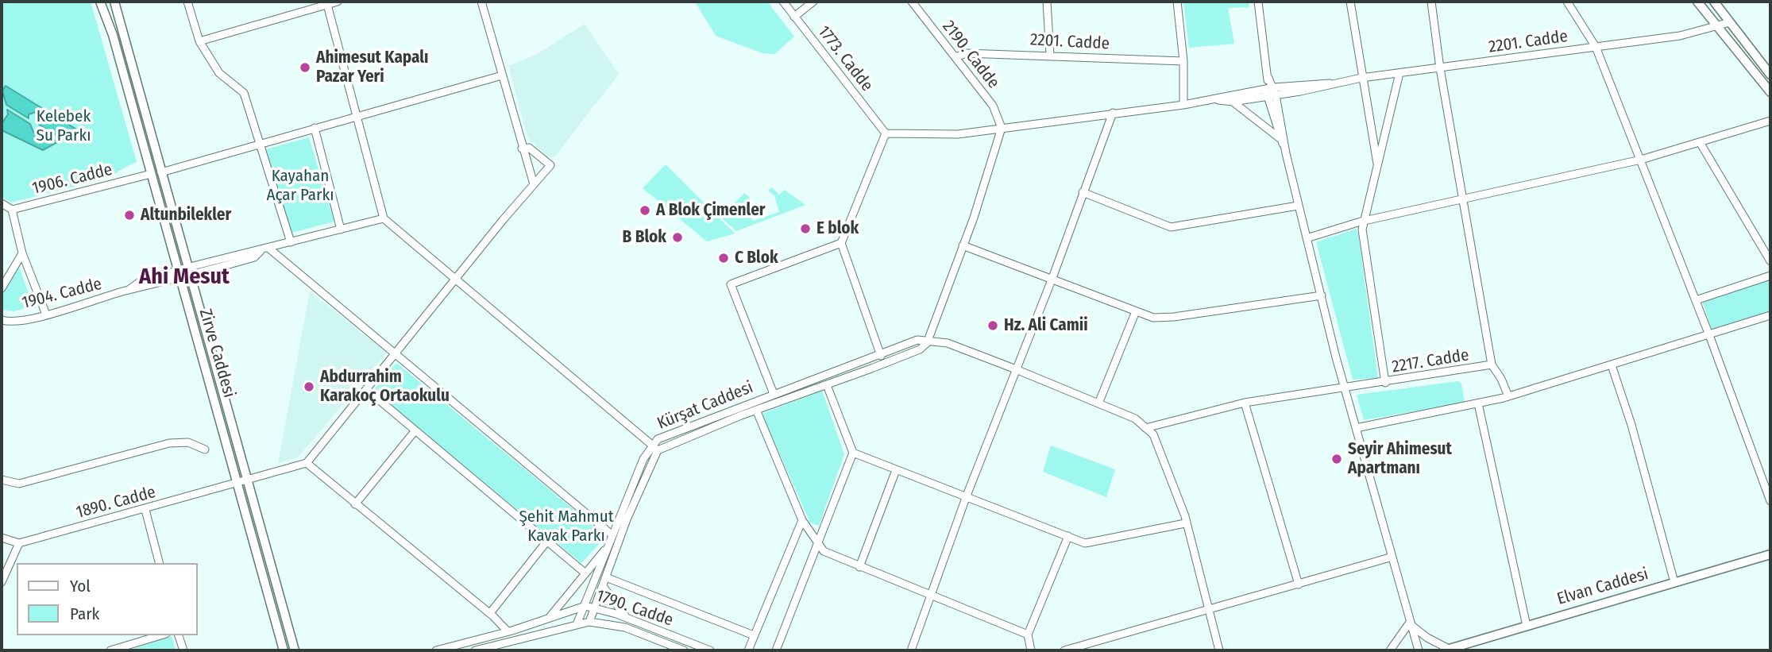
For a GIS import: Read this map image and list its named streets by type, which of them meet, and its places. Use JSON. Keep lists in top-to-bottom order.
{
  "streets": {
    "main road": ["Zirve Caddesi", "Elvan Caddesi"],
    "street": [
      "2201. Cadde",
      "2190. Cadde",
      "1773. Cadde",
      "1906. Cadde",
      "1904. Cadde",
      "2217. Cadde",
      "Kürşat Caddesi",
      "1890. Cadde",
      "1790. Cadde"
    ]
  },
  "crossings": [
    ["2201. Cadde", "2190. Cadde"],
    ["2201. Cadde", "1773. Cadde"],
    ["2201. Cadde", "2217. Cadde"],
    ["1906. Cadde", "Zirve Caddesi"],
    ["1904. Cadde", "Zirve Caddesi"],
    ["Zirve Caddesi", "1890. Cadde"],
    ["Kürşat Caddesi", "1790. Cadde"]
  ],
  "districts": ["Ahi Mesut"],
  "parks": ["Kelebek Su Parkı", "Kayahan Açar Parkı", "Şehit Mahmut Kavak Parkı"],
  "places": [
    "Ahimesut Kapalı Pazar Yeri",
    "A Blok Çimenler",
    "Altunbilekler",
    "E blok",
    "B Blok",
    "C Blok",
    "Hz. Ali Camii",
    "Abdurrahim Karakoç Ortaokulu",
    "Seyir Ahimesut Apartmanı"
  ],
  "legend": ["Yol", "Park"]
}
